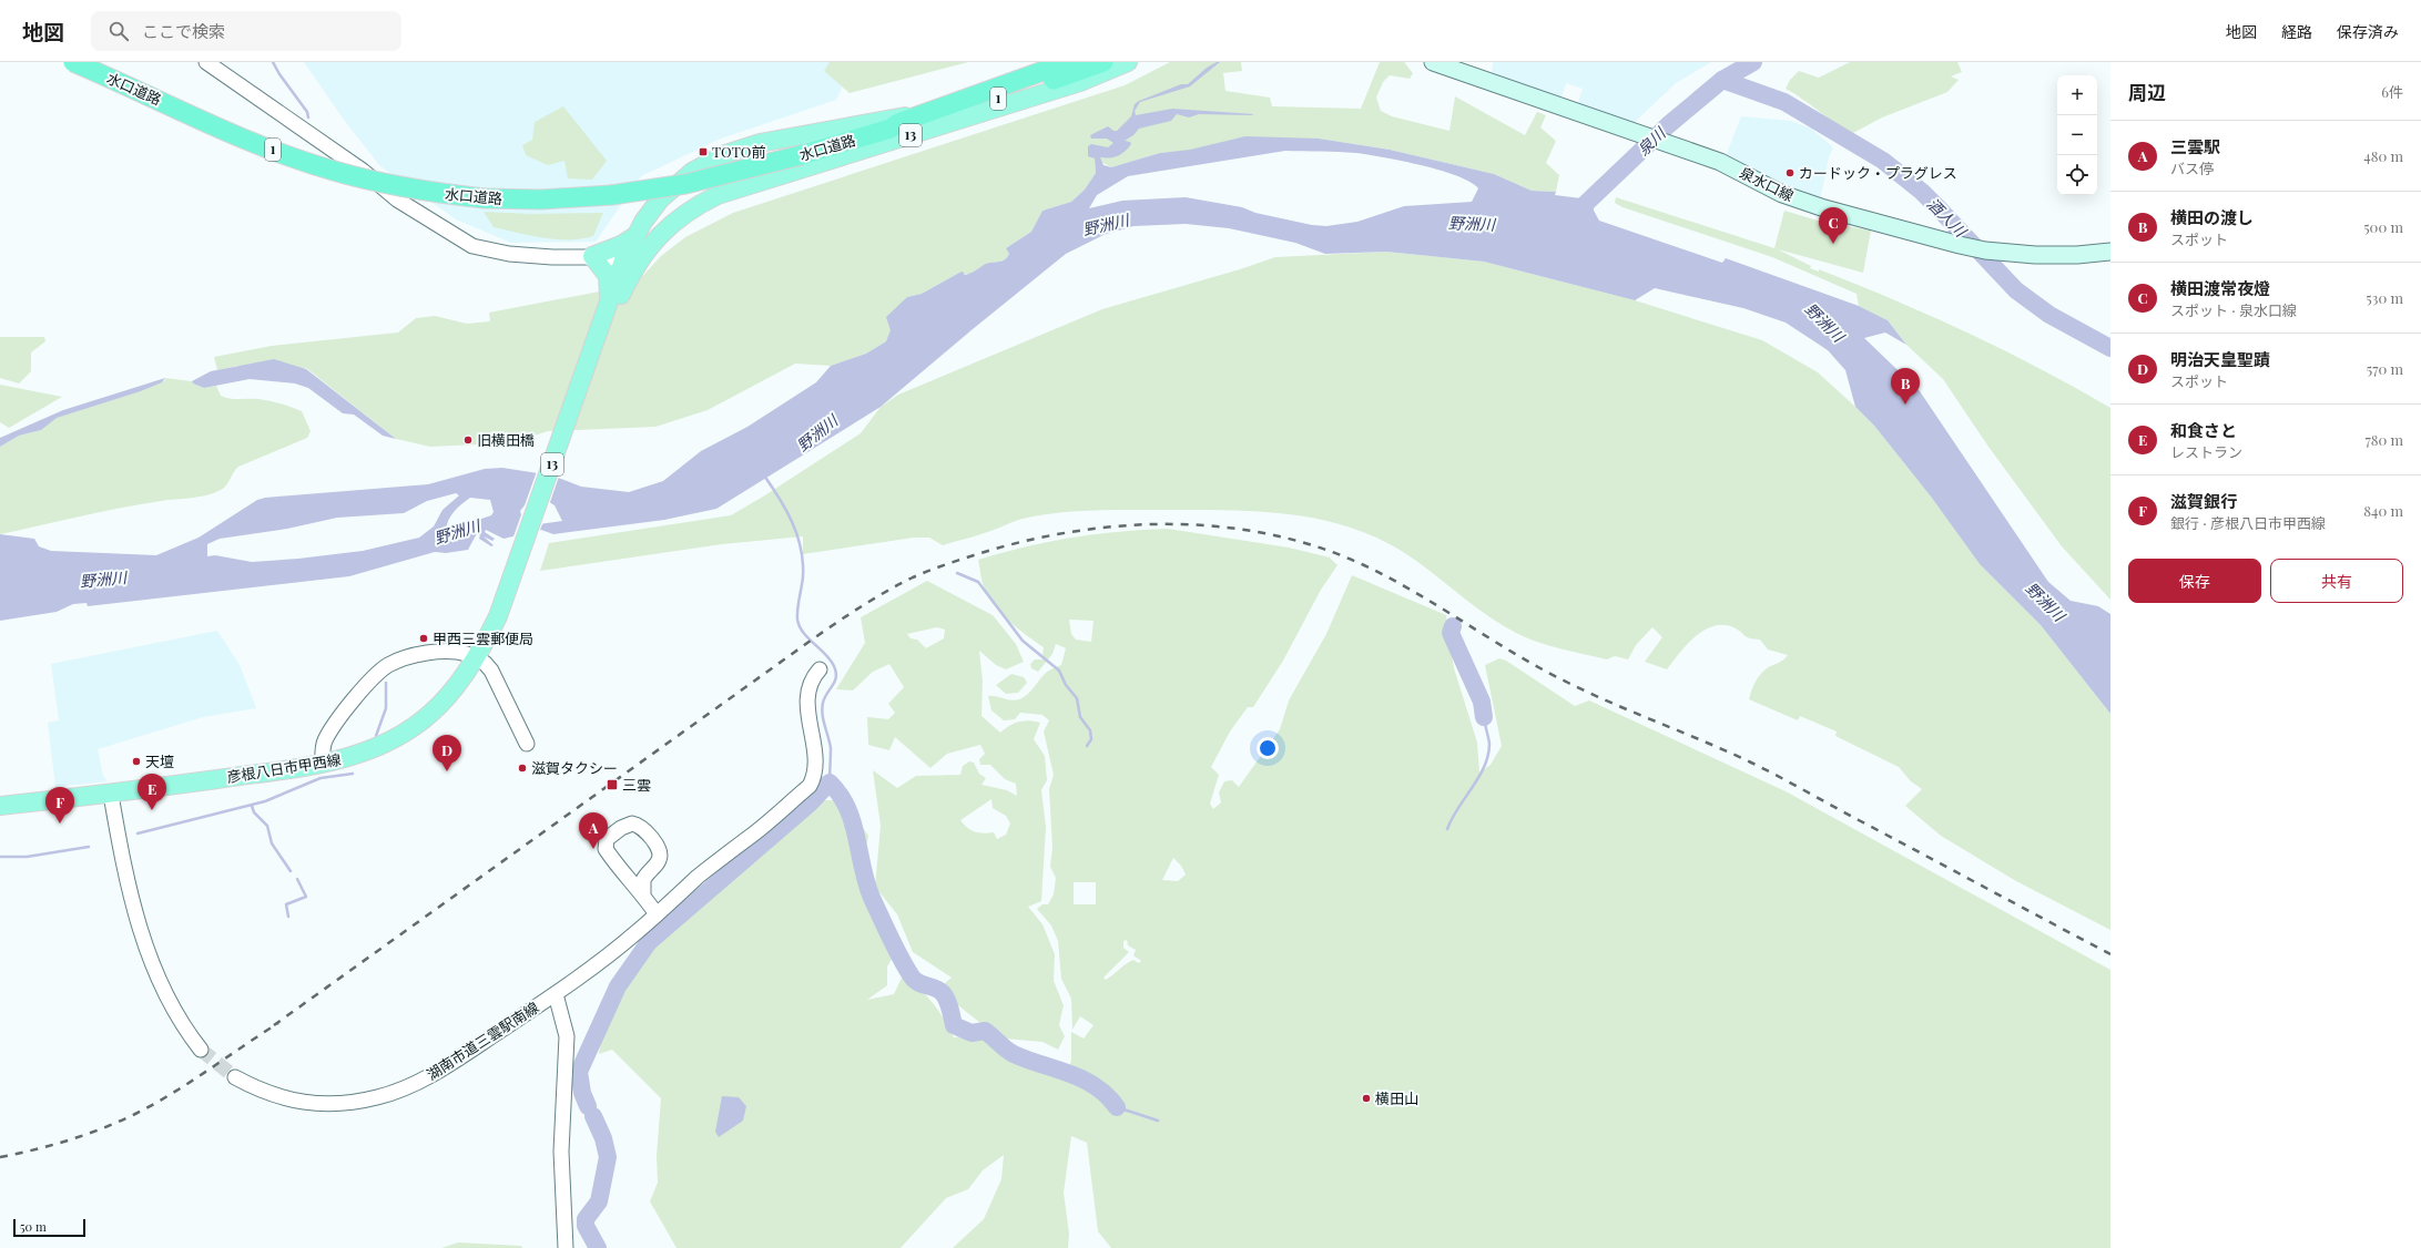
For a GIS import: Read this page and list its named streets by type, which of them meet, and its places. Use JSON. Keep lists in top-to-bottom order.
{
  "streets": {
    "highway": ["水口道路", "1"],
    "main road": ["13", "泉水口線", "彦根八日市甲西線"],
    "street": ["湖南市道三雲駅南線"]
  },
  "crossings": [
    ["水口道路", "彦根八日市甲西線"],
    ["13", "彦根八日市甲西線"]
  ],
  "water": ["泉川", "酒人川", "野洲川"],
  "places": {
    "transit": ["TOTO前", "三雲"],
    "other": [
      "カードック・プラグレス",
      "旧横田橋",
      "甲西三雲郵便局",
      "天壇",
      "滋賀タクシー",
      "横田山"
    ]
  },
  "scale_bar": "50 m",
  "page": {
    "header": "地図",
    "search": "ここで検索",
    "nav": ["地図", "経路", "保存済み"],
    "heading": ["周辺", "6件"],
    "map_buttons": ["+", "−"],
    "list": [
      {
        "mark": "A",
        "name": "三雲駅",
        "note": "バス停",
        "value": "480 m"
      },
      {
        "mark": "B",
        "name": "横田の渡し",
        "note": "スポット",
        "value": "500 m"
      },
      {
        "mark": "C",
        "name": "横田渡常夜燈",
        "note": "スポット · 泉水口線",
        "value": "530 m"
      },
      {
        "mark": "D",
        "name": "明治天皇聖蹟",
        "note": "スポット",
        "value": "570 m"
      },
      {
        "mark": "E",
        "name": "和食さと",
        "note": "レストラン",
        "value": "780 m"
      },
      {
        "mark": "F",
        "name": "滋賀銀行",
        "note": "銀行 · 彦根八日市甲西線",
        "value": "840 m"
      }
    ],
    "pins": [
      "C",
      "B",
      "D",
      "E",
      "F",
      "A"
    ],
    "buttons": ["保存", "共有"],
    "scale": "50 m"
  }
}
